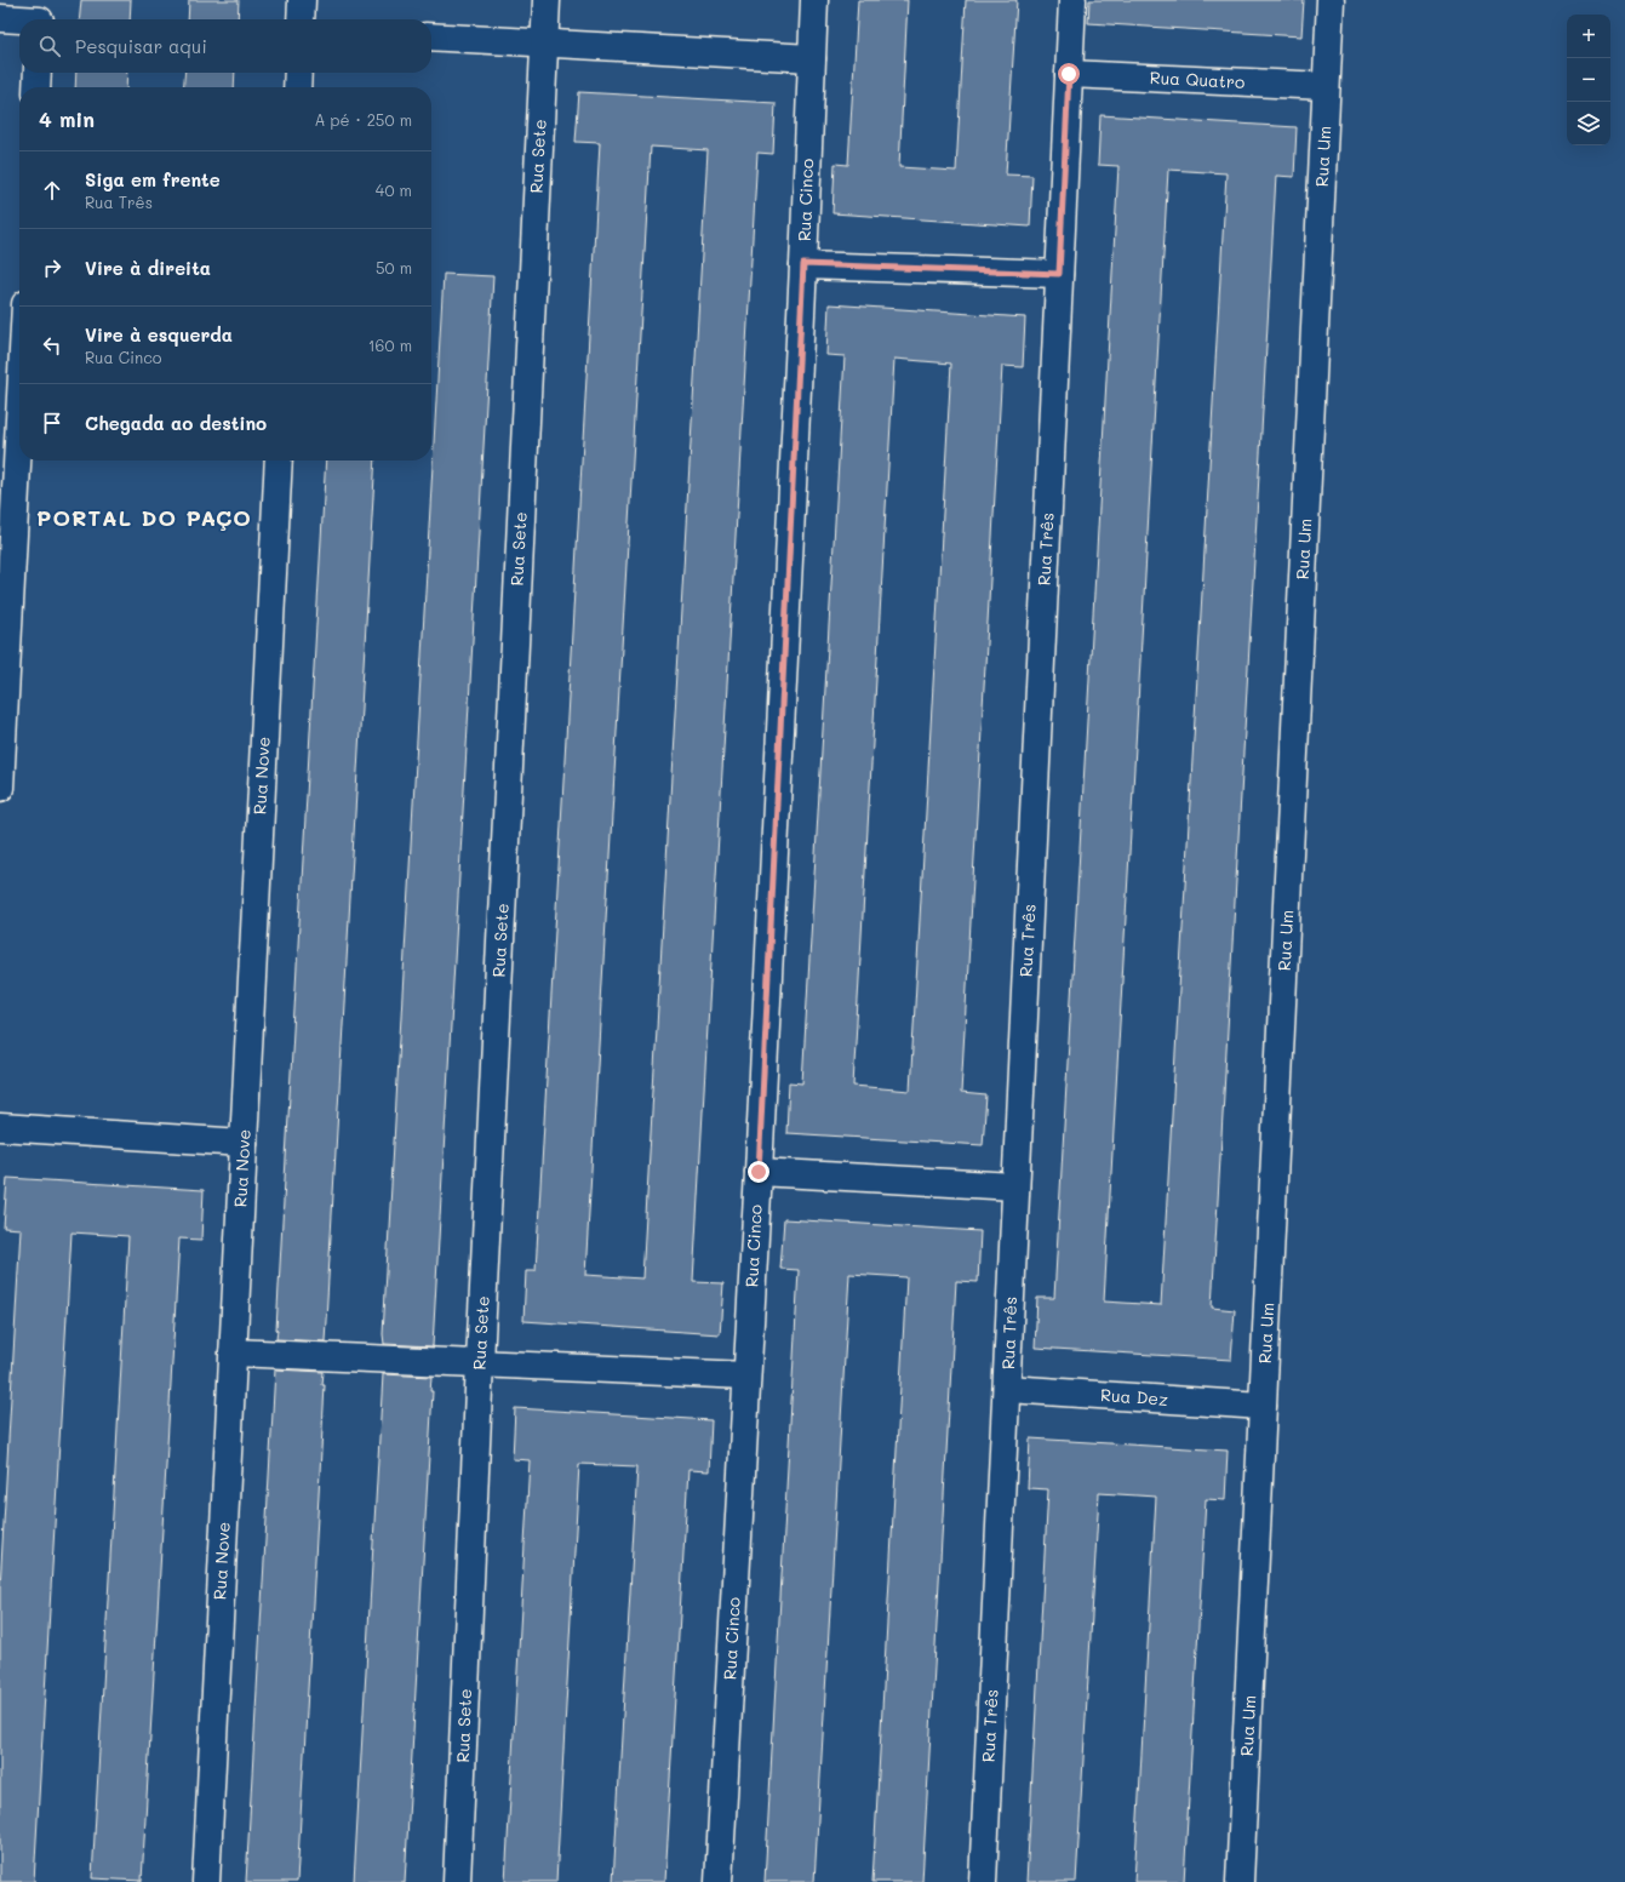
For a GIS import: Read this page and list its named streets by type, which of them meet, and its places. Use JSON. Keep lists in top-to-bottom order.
{
  "streets": {
    "street": [
      "Rua Quatro",
      "Rua Sete",
      "Rua Um",
      "Rua Cinco",
      "Rua Três",
      "Rua Nove",
      "Rua Dez"
    ]
  },
  "crossings": [
    ["Rua Quatro", "Rua Um"],
    ["Rua Quatro", "Rua Três"],
    ["Rua Um", "Rua Dez"],
    ["Rua Três", "Rua Dez"]
  ],
  "districts": ["PORTAL DO PAÇO"],
  "page": {
    "map_buttons": ["+", "−"],
    "search": "Pesquisar aqui",
    "heading": ["4 min", "A pé · 250 m"],
    "list": [
      ["Siga em frente", "Rua Três", "40 m"],
      ["Vire à direita", "50 m"],
      ["Vire à esquerda", "Rua Cinco", "160 m"],
      "Chegada ao destino"
    ]
  }
}
